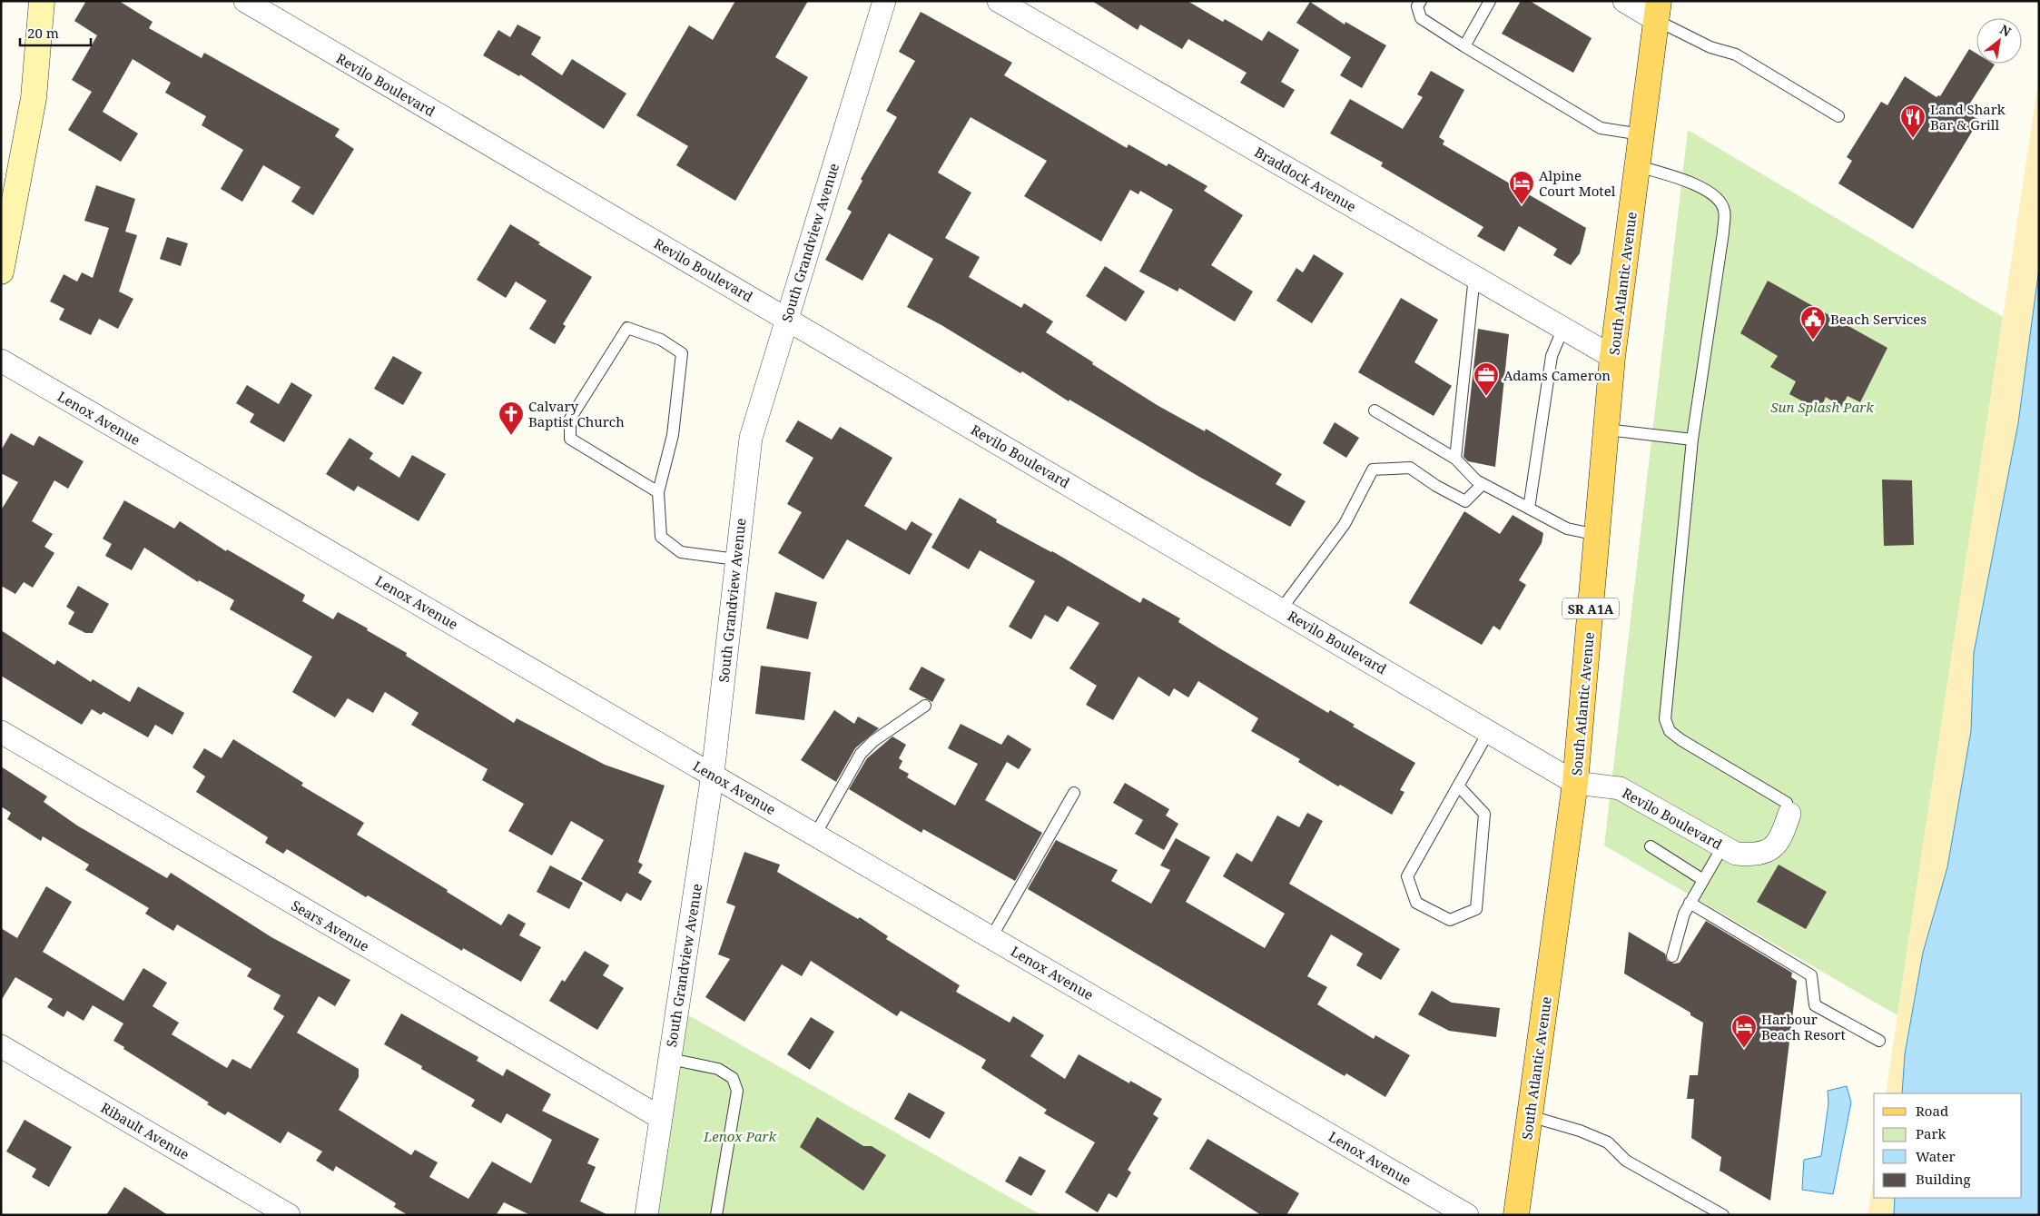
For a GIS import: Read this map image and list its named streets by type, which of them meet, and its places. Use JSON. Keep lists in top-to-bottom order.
{
  "streets": {
    "main road": ["South Atlantic Avenue", "SR A1A"],
    "street": [
      "Revilo Boulevard",
      "Braddock Avenue",
      "South Grandview Avenue",
      "Lenox Avenue",
      "Sears Avenue",
      "Ribault Avenue"
    ]
  },
  "crossings": [
    ["Revilo Boulevard", "South Grandview Avenue"],
    ["Revilo Boulevard", "South Atlantic Avenue"],
    ["Braddock Avenue", "South Atlantic Avenue"],
    ["South Grandview Avenue", "Lenox Avenue"],
    ["South Grandview Avenue", "Sears Avenue"]
  ],
  "parks": ["Sun Splash Park", "Lenox Park"],
  "places": {
    "restaurant": ["Land Shark Bar & Grill"],
    "hotel": ["Alpine Court Motel", "Harbour Beach Resort"],
    "public building": ["Beach Services"],
    "office": ["Adams Cameron"],
    "church": ["Calvary Baptist Church"]
  },
  "legend": [
    "Road",
    "Park",
    "Water",
    "Building"
  ],
  "scale_bar": "20 m",
  "north": "top right"
}
